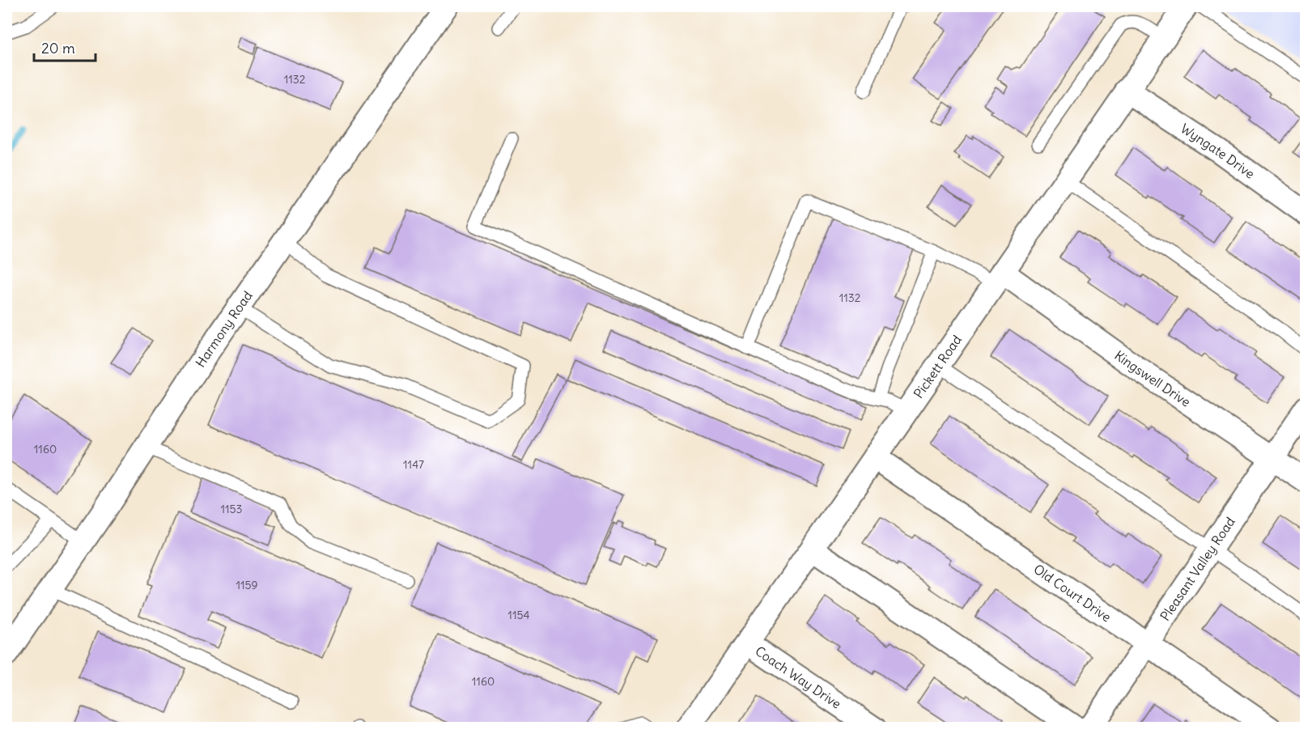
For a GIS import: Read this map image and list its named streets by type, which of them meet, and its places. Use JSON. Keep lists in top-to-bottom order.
{
  "streets": {
    "street": [
      "Wyngate Drive",
      "Harmony Road",
      "Pickett Road",
      "Kingswell Drive",
      "Pleasant Valley Road",
      "Old Court Drive",
      "Coach Way Drive"
    ]
  },
  "crossings": [
    ["Wyngate Drive", "Pickett Road"],
    ["Pickett Road", "Kingswell Drive"],
    ["Pickett Road", "Old Court Drive"],
    ["Pickett Road", "Coach Way Drive"],
    ["Kingswell Drive", "Pleasant Valley Road"],
    ["Pleasant Valley Road", "Old Court Drive"]
  ],
  "house_numbers": [
    "1132",
    "1132",
    "1160",
    "1147",
    "1153",
    "1159",
    "1154",
    "1160"
  ],
  "scale_bar": "20 m"
}
